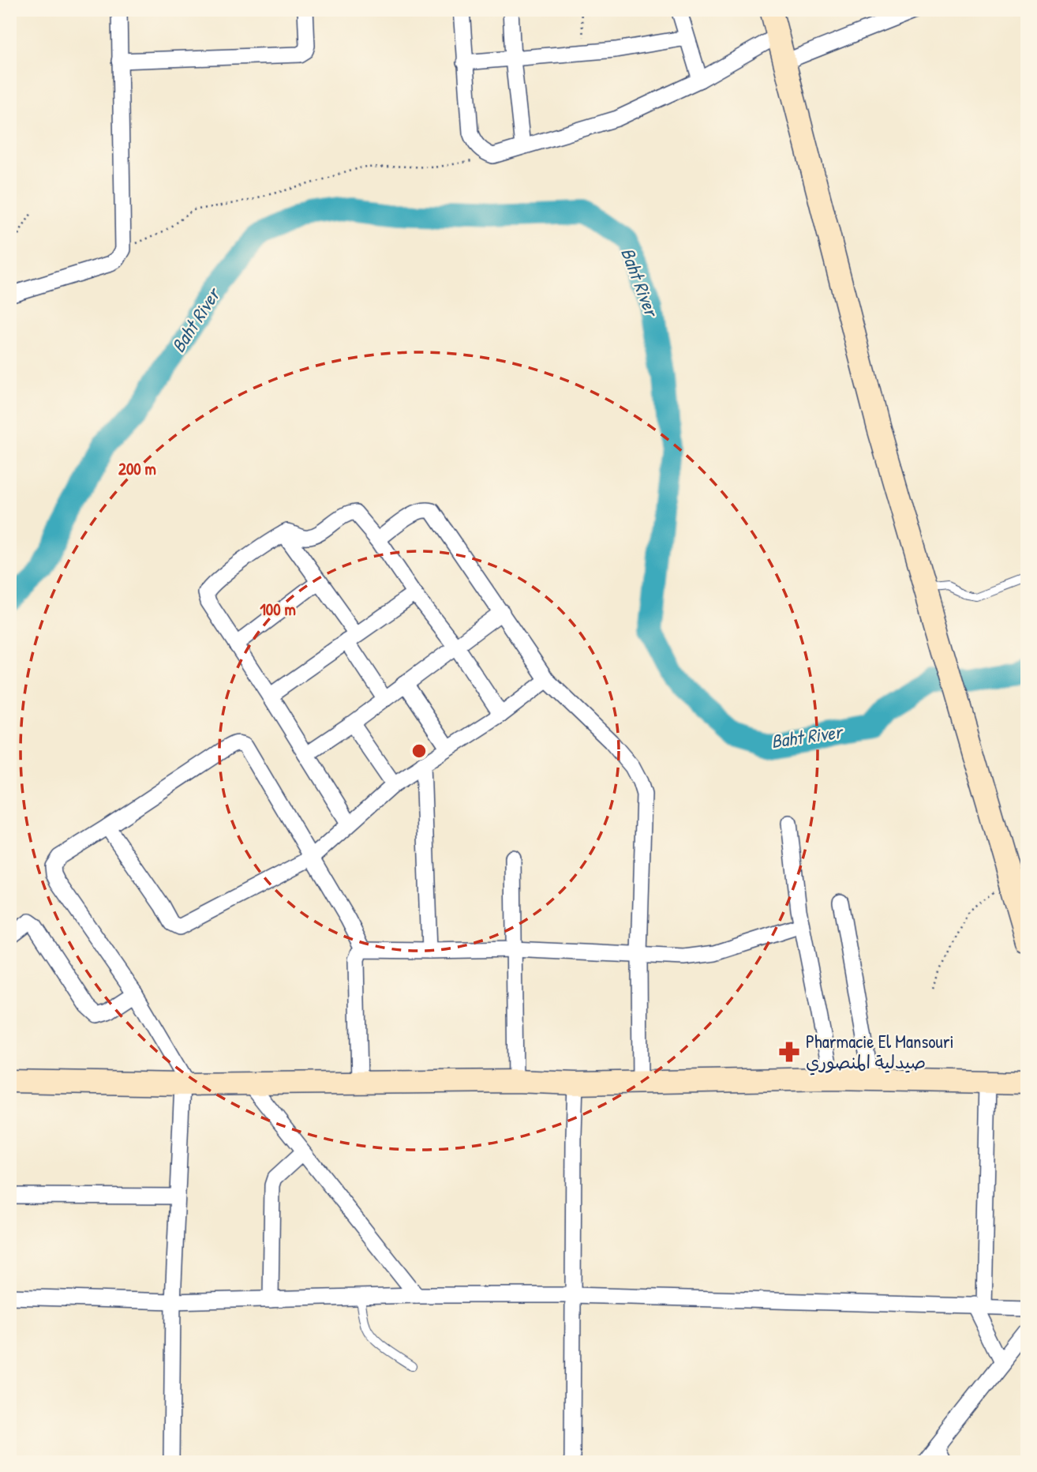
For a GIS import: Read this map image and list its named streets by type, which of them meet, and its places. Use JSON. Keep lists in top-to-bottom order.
{
  "water": ["Baht River"],
  "places": {
    "pharmacy": ["Pharmacie El Mansouri صيدلية المنصوري"]
  },
  "rings": ["200 m", "100 m"]
}
